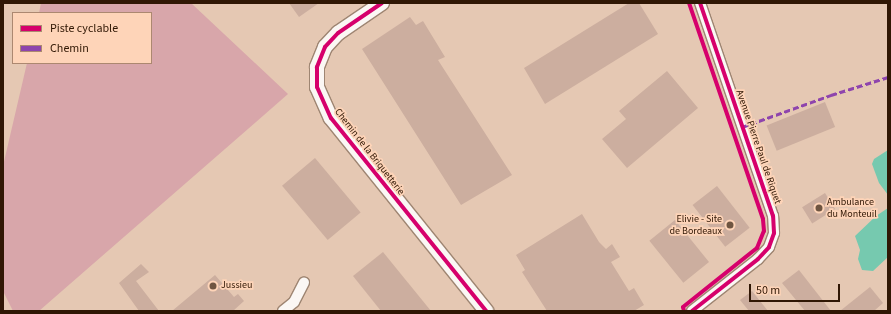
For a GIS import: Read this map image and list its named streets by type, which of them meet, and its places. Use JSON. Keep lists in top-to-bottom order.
{
  "streets": {
    "street": ["Avenue Pierre Paul de Riquet", "Chemin de la Briquetterie"]
  },
  "places": ["Ambulance du Monteuil", "Elivie - Site de Bordeaux", "Jussieu"],
  "legend": ["Piste cyclable", "Chemin"],
  "scale_bar": "50 m"
}
